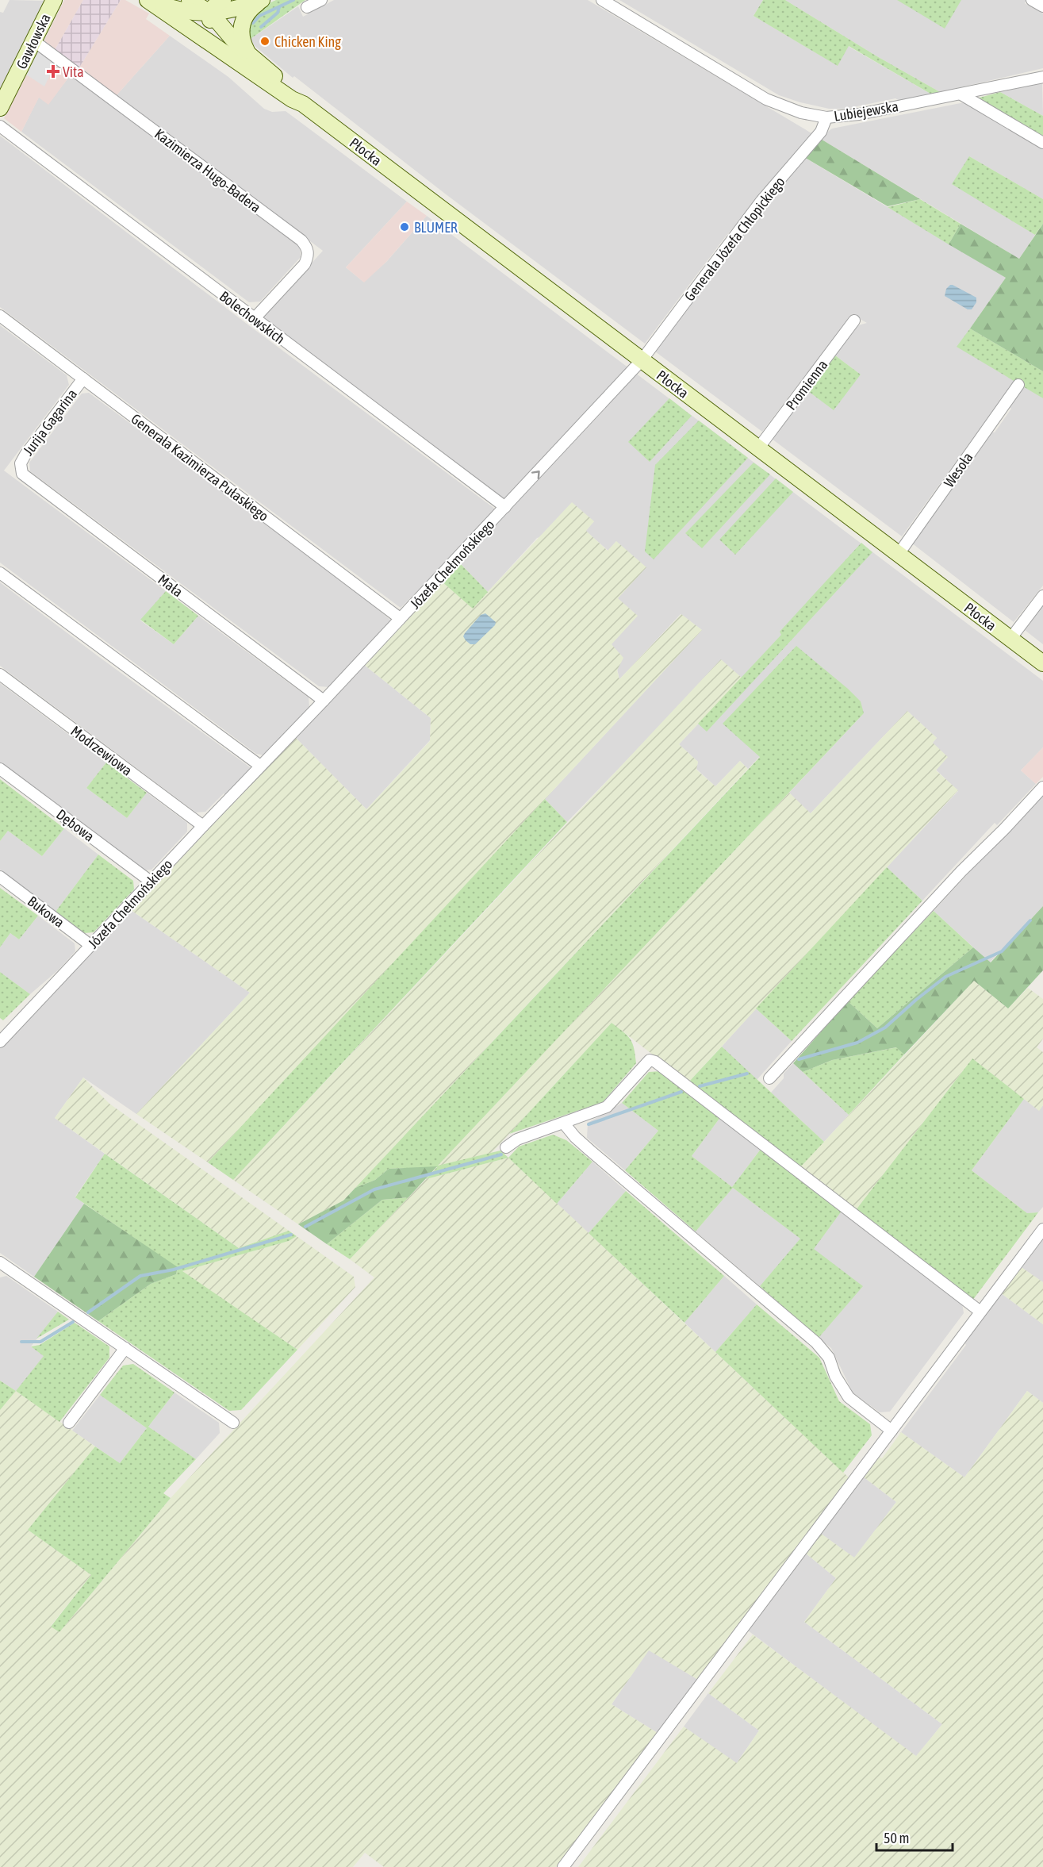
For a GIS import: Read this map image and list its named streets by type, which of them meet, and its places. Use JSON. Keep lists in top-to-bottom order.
{
  "streets": {
    "street": [
      "Gawłowska",
      "Lubiejewska",
      "Płocka",
      "Kazimierza Hugo-Badera",
      "Generała Józefa Chłopickiego",
      "Bolechowskich",
      "Promienna",
      "Jurija Gagarina",
      "Generała Kazimierza Pułaskiego",
      "Wesoła",
      "Józefa Chełmońskiego",
      "Mała",
      "Modrzewiowa",
      "Dębowa",
      "Bukowa"
    ]
  },
  "crossings": [
    ["Gawłowska", "Kazimierza Hugo-Badera"],
    ["Lubiejewska", "Generała Józefa Chłopickiego"],
    ["Płocka", "Generała Józefa Chłopickiego"],
    ["Płocka", "Promienna"],
    ["Płocka", "Wesoła"],
    ["Płocka", "Józefa Chełmońskiego"],
    ["Kazimierza Hugo-Badera", "Bolechowskich"],
    ["Generała Józefa Chłopickiego", "Józefa Chełmońskiego"],
    ["Bolechowskich", "Józefa Chełmońskiego"],
    ["Jurija Gagarina", "Generała Kazimierza Pułaskiego"],
    ["Jurija Gagarina", "Mała"],
    ["Generała Kazimierza Pułaskiego", "Józefa Chełmońskiego"],
    ["Józefa Chełmońskiego", "Mała"],
    ["Józefa Chełmońskiego", "Modrzewiowa"],
    ["Józefa Chełmońskiego", "Dębowa"],
    ["Józefa Chełmońskiego", "Bukowa"]
  ],
  "places": {
    "other": ["Chicken King", "BLUMER"],
    "health": ["Vita"]
  },
  "scale_bar": "50 m"
}
